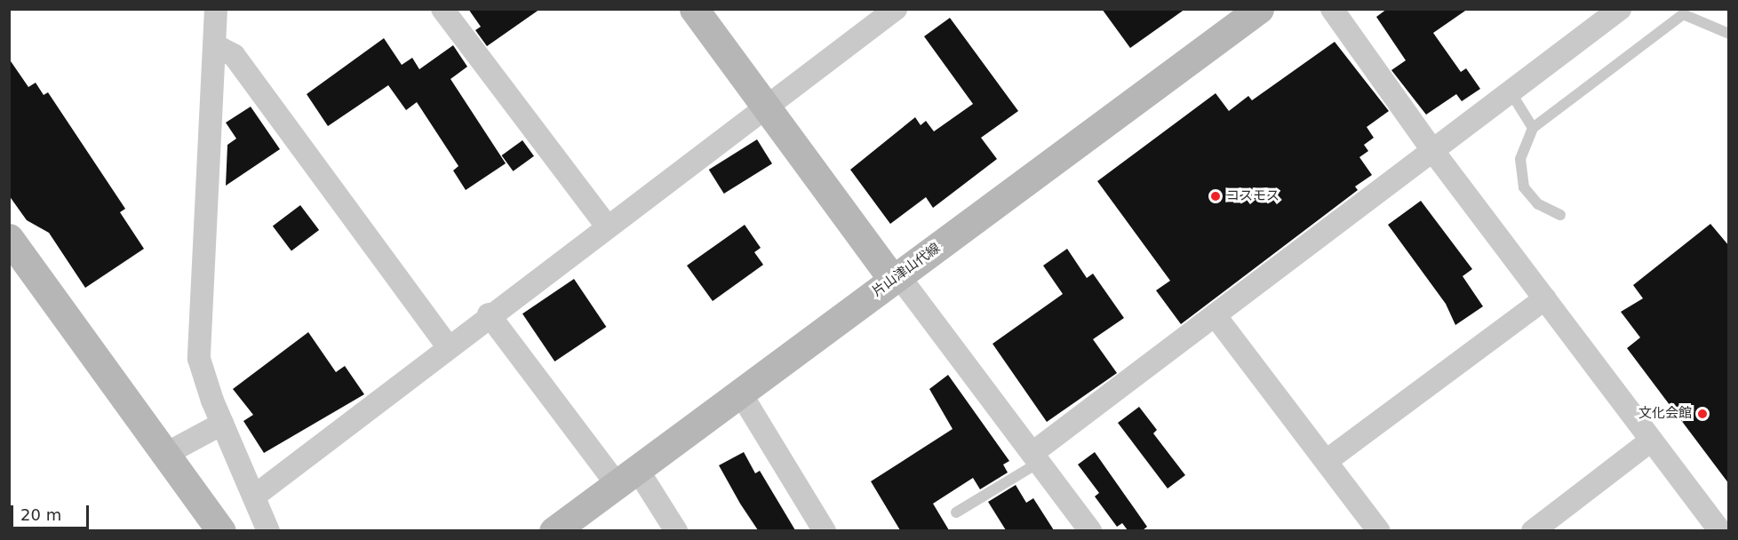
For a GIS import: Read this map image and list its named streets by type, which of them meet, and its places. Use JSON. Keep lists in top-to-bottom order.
{
  "streets": {
    "main road": ["片山津山代線"]
  },
  "places": ["コスモス", "文化会館"],
  "scale_bar": "20 m"
}
